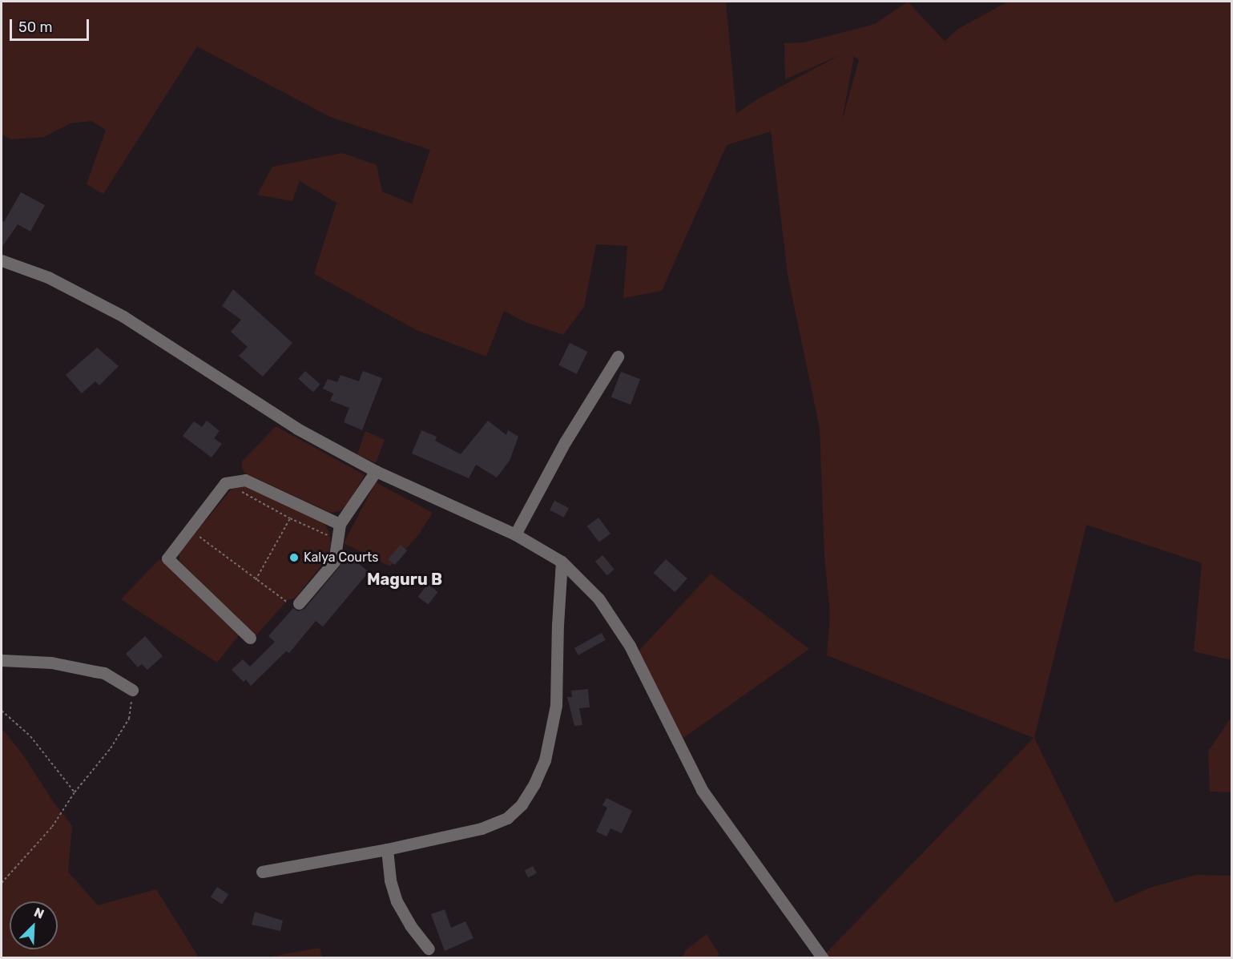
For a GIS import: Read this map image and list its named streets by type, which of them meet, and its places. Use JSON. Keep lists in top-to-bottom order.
{
  "districts": ["Maguru B"],
  "places": ["Kalya Courts"],
  "scale_bar": "50 m",
  "north": "top right"
}
